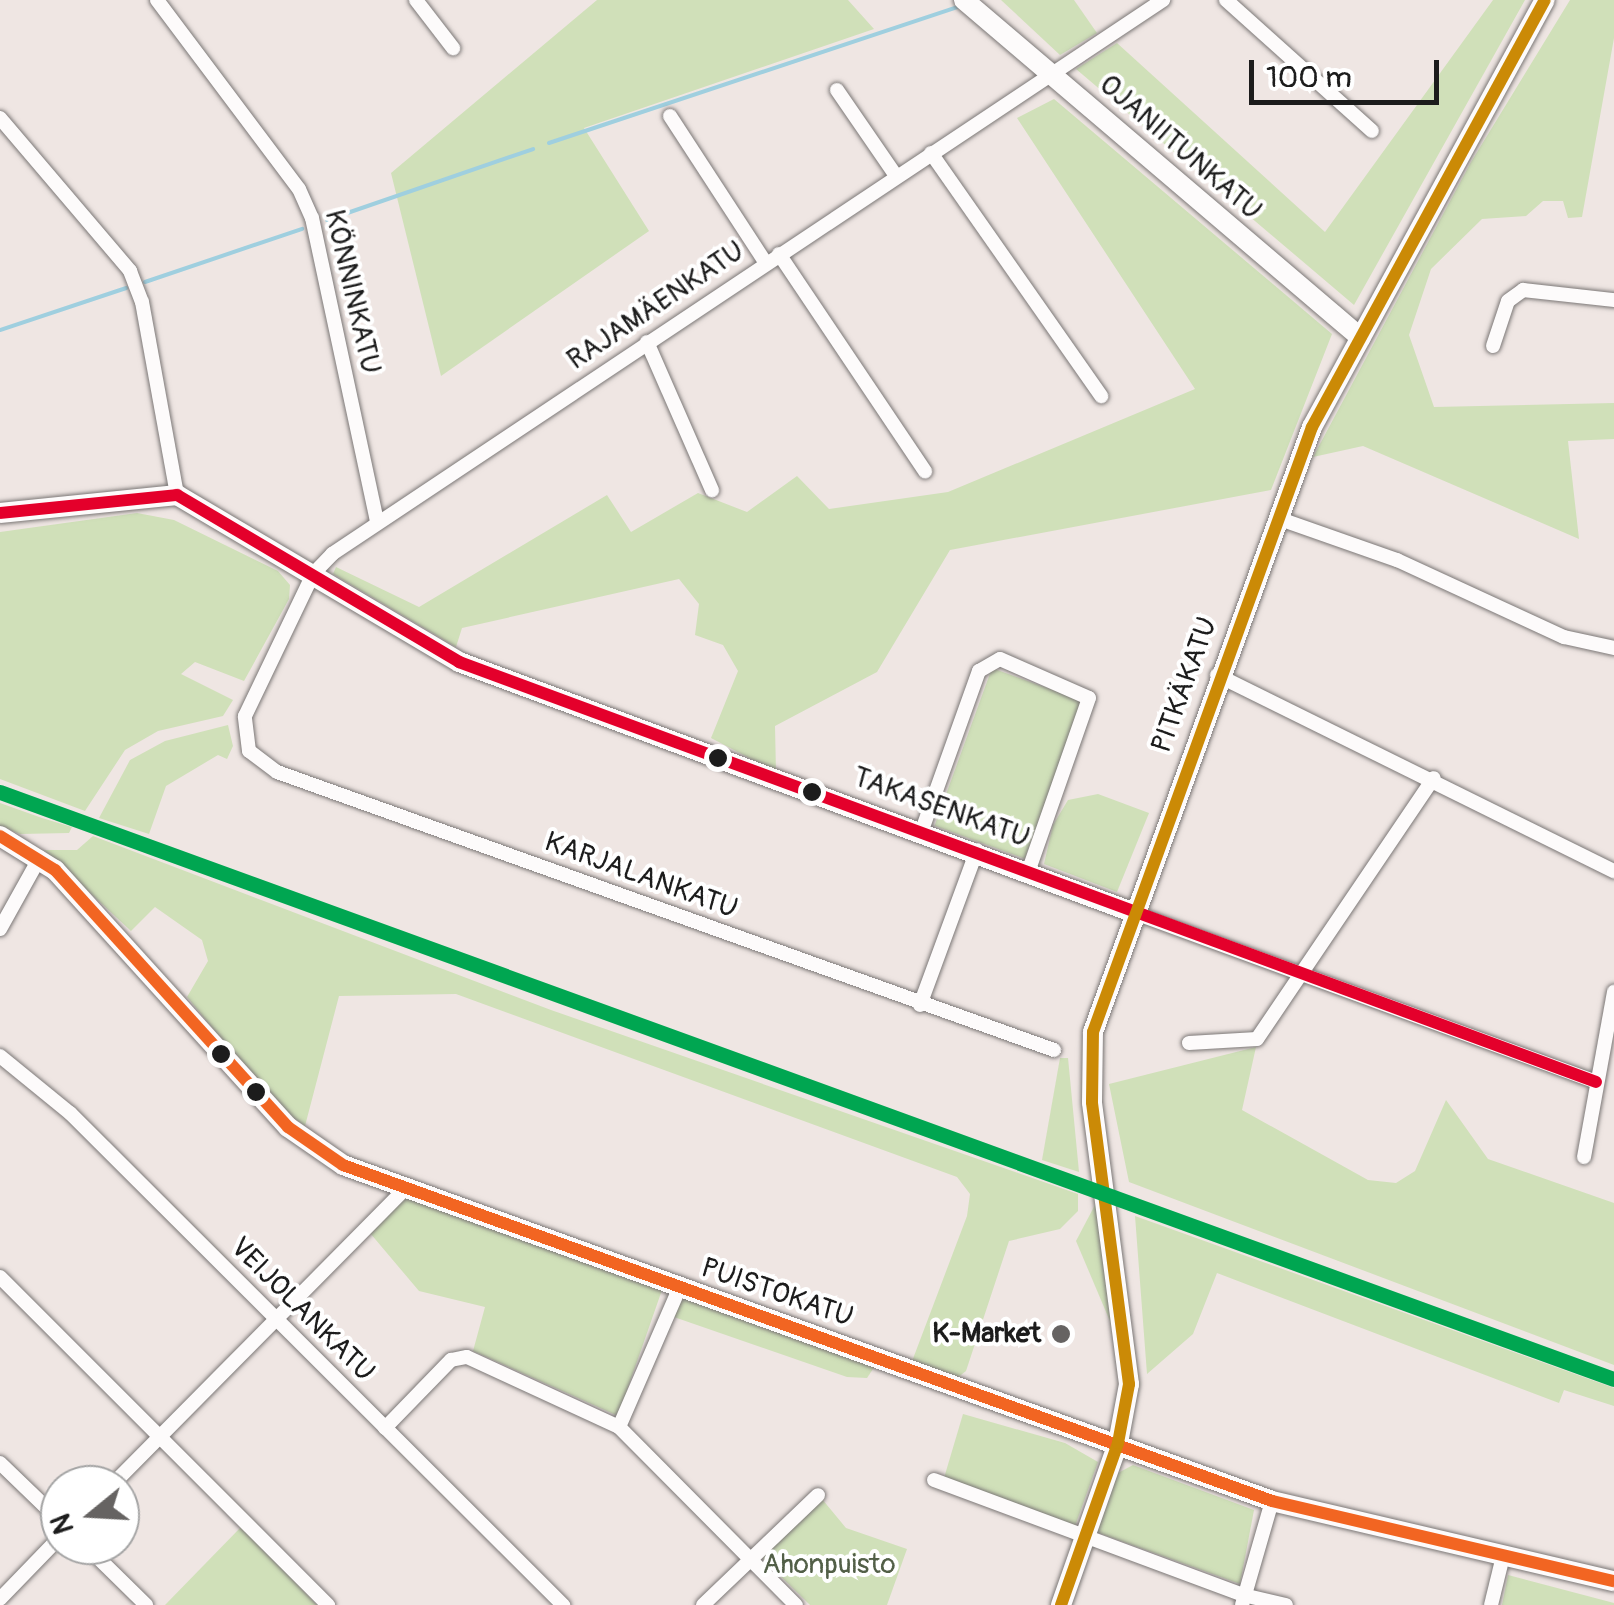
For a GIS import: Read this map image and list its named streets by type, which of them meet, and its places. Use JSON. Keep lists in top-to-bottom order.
{
  "streets": {
    "street": [
      "OJANIITUNKATU",
      "KÖNNINKATU",
      "RAJAMÄENKATU",
      "PITKÄKATU",
      "TAKASENKATU",
      "KARJALANKATU",
      "PUISTOKATU",
      "VEIJOLANKATU"
    ]
  },
  "crossings": [
    ["OJANIITUNKATU", "RAJAMÄENKATU"],
    ["OJANIITUNKATU", "PITKÄKATU"],
    ["KÖNNINKATU", "RAJAMÄENKATU"],
    ["RAJAMÄENKATU", "TAKASENKATU"],
    ["RAJAMÄENKATU", "KARJALANKATU"],
    ["PITKÄKATU", "TAKASENKATU"],
    ["PITKÄKATU", "PUISTOKATU"]
  ],
  "parks": ["Ahonpuisto"],
  "places": ["K-Market"],
  "scale_bar": "100 m",
  "north": "left"
}
